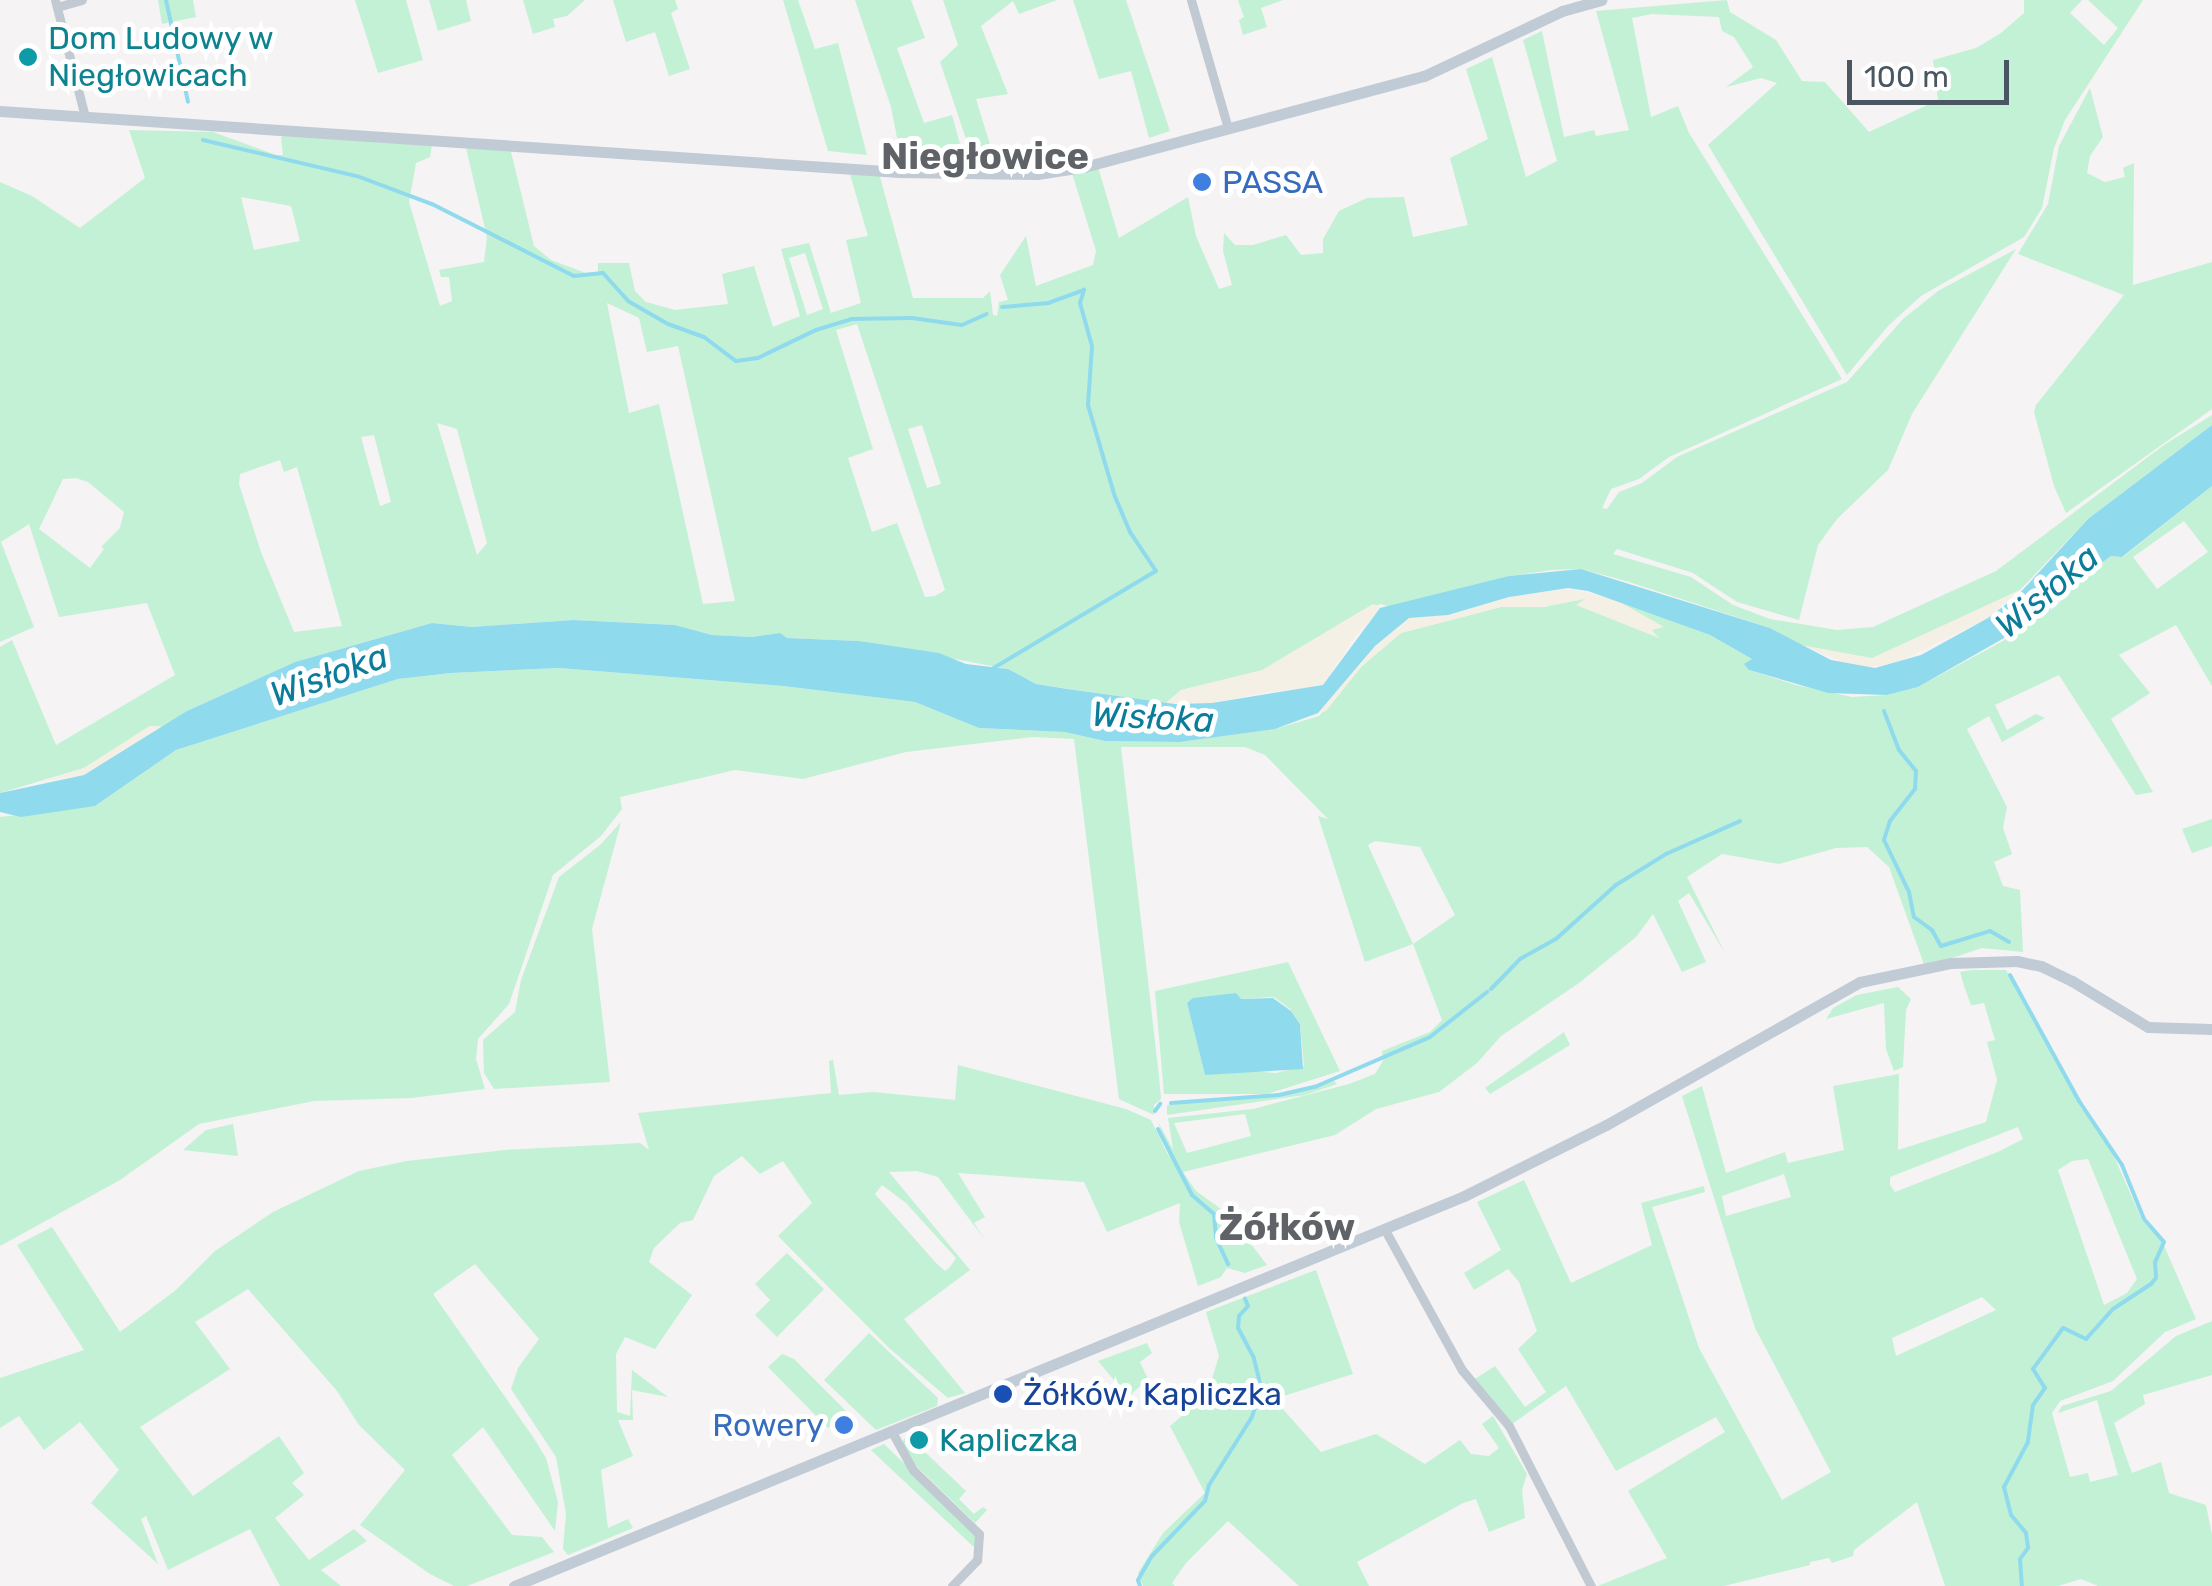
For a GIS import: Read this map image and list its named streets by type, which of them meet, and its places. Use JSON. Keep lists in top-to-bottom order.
{
  "districts": ["Niegłowice", "Żółków"],
  "water": ["Wisłoka"],
  "places": [
    "Dom Ludowy w Niegłowicach",
    "PASSA",
    "Żółków, Kapliczka",
    "Rowery",
    "Kapliczka"
  ],
  "scale_bar": "100 m"
}
